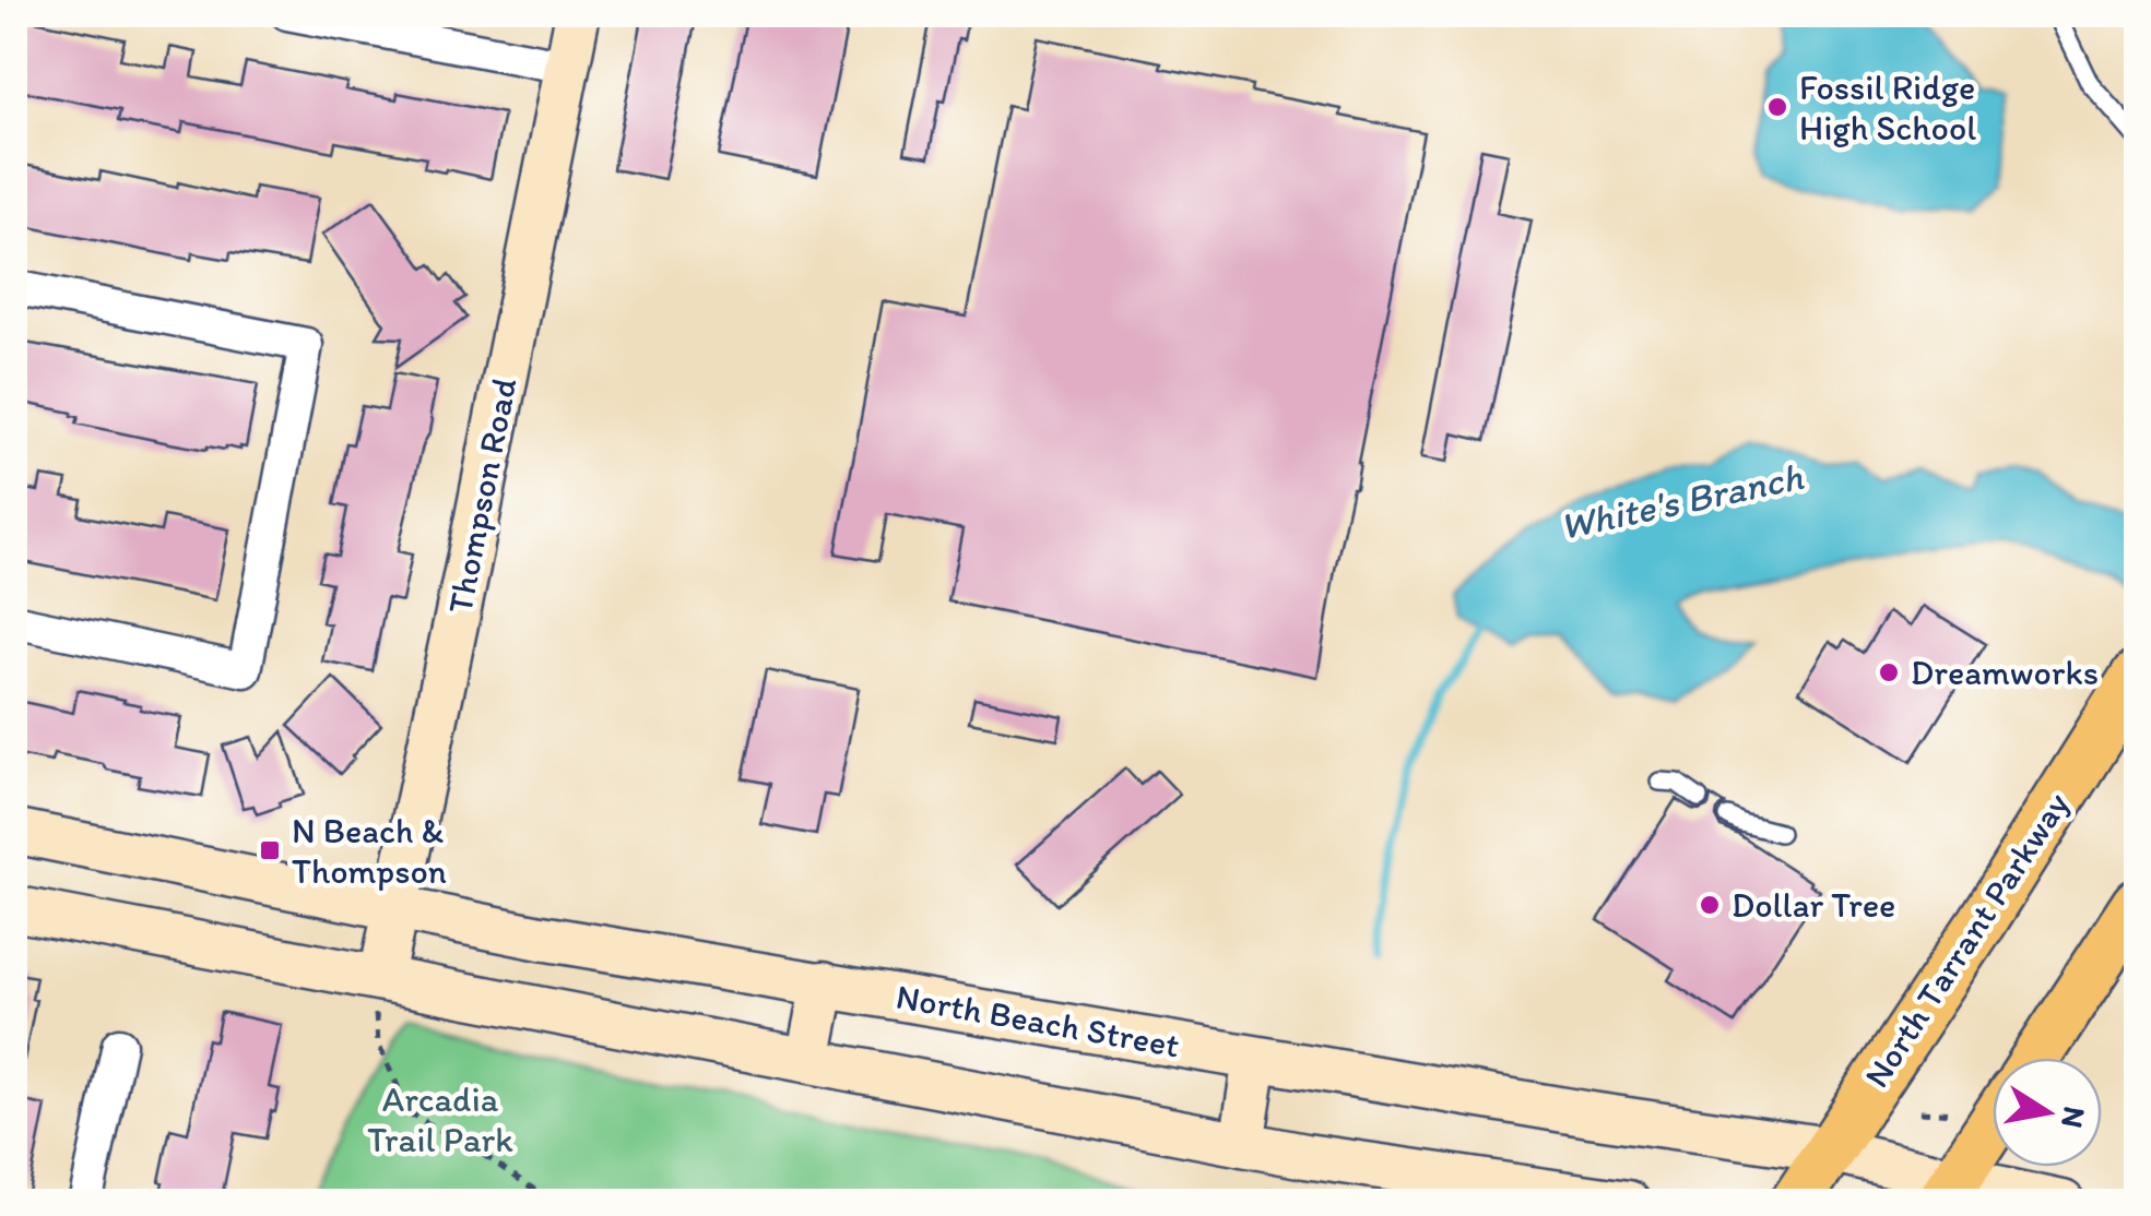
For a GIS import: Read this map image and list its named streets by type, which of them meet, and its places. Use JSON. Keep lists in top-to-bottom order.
{
  "streets": {
    "main road": ["Thompson Road", "North Tarrant Parkway", "North Beach Street"]
  },
  "crossings": [
    ["Thompson Road", "North Beach Street"],
    ["North Tarrant Parkway", "North Beach Street"]
  ],
  "water": ["White's Branch"],
  "parks": ["Arcadia Trail Park"],
  "places": {
    "other": ["Fossil Ridge High School", "Dreamworks", "Dollar Tree"],
    "transit": ["N Beach & Thompson"]
  },
  "north": "right"
}
